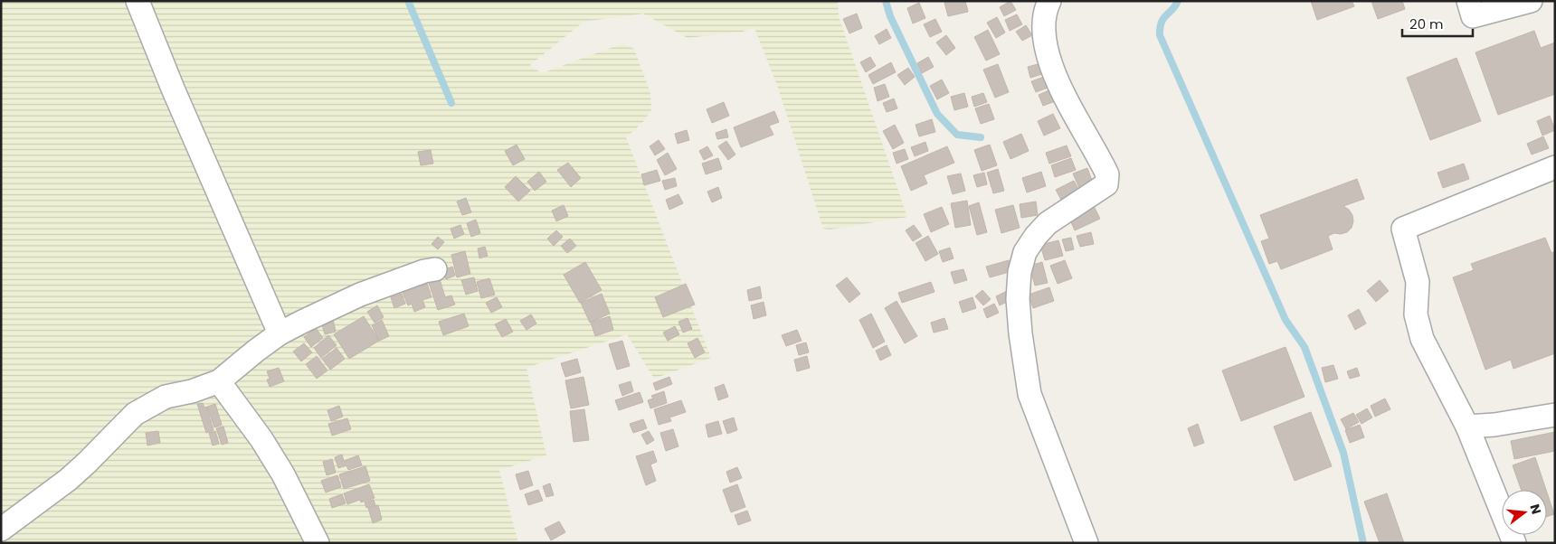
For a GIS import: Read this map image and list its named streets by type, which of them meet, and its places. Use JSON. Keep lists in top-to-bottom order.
{
  "scale_bar": "20 m",
  "north": "right"
}
